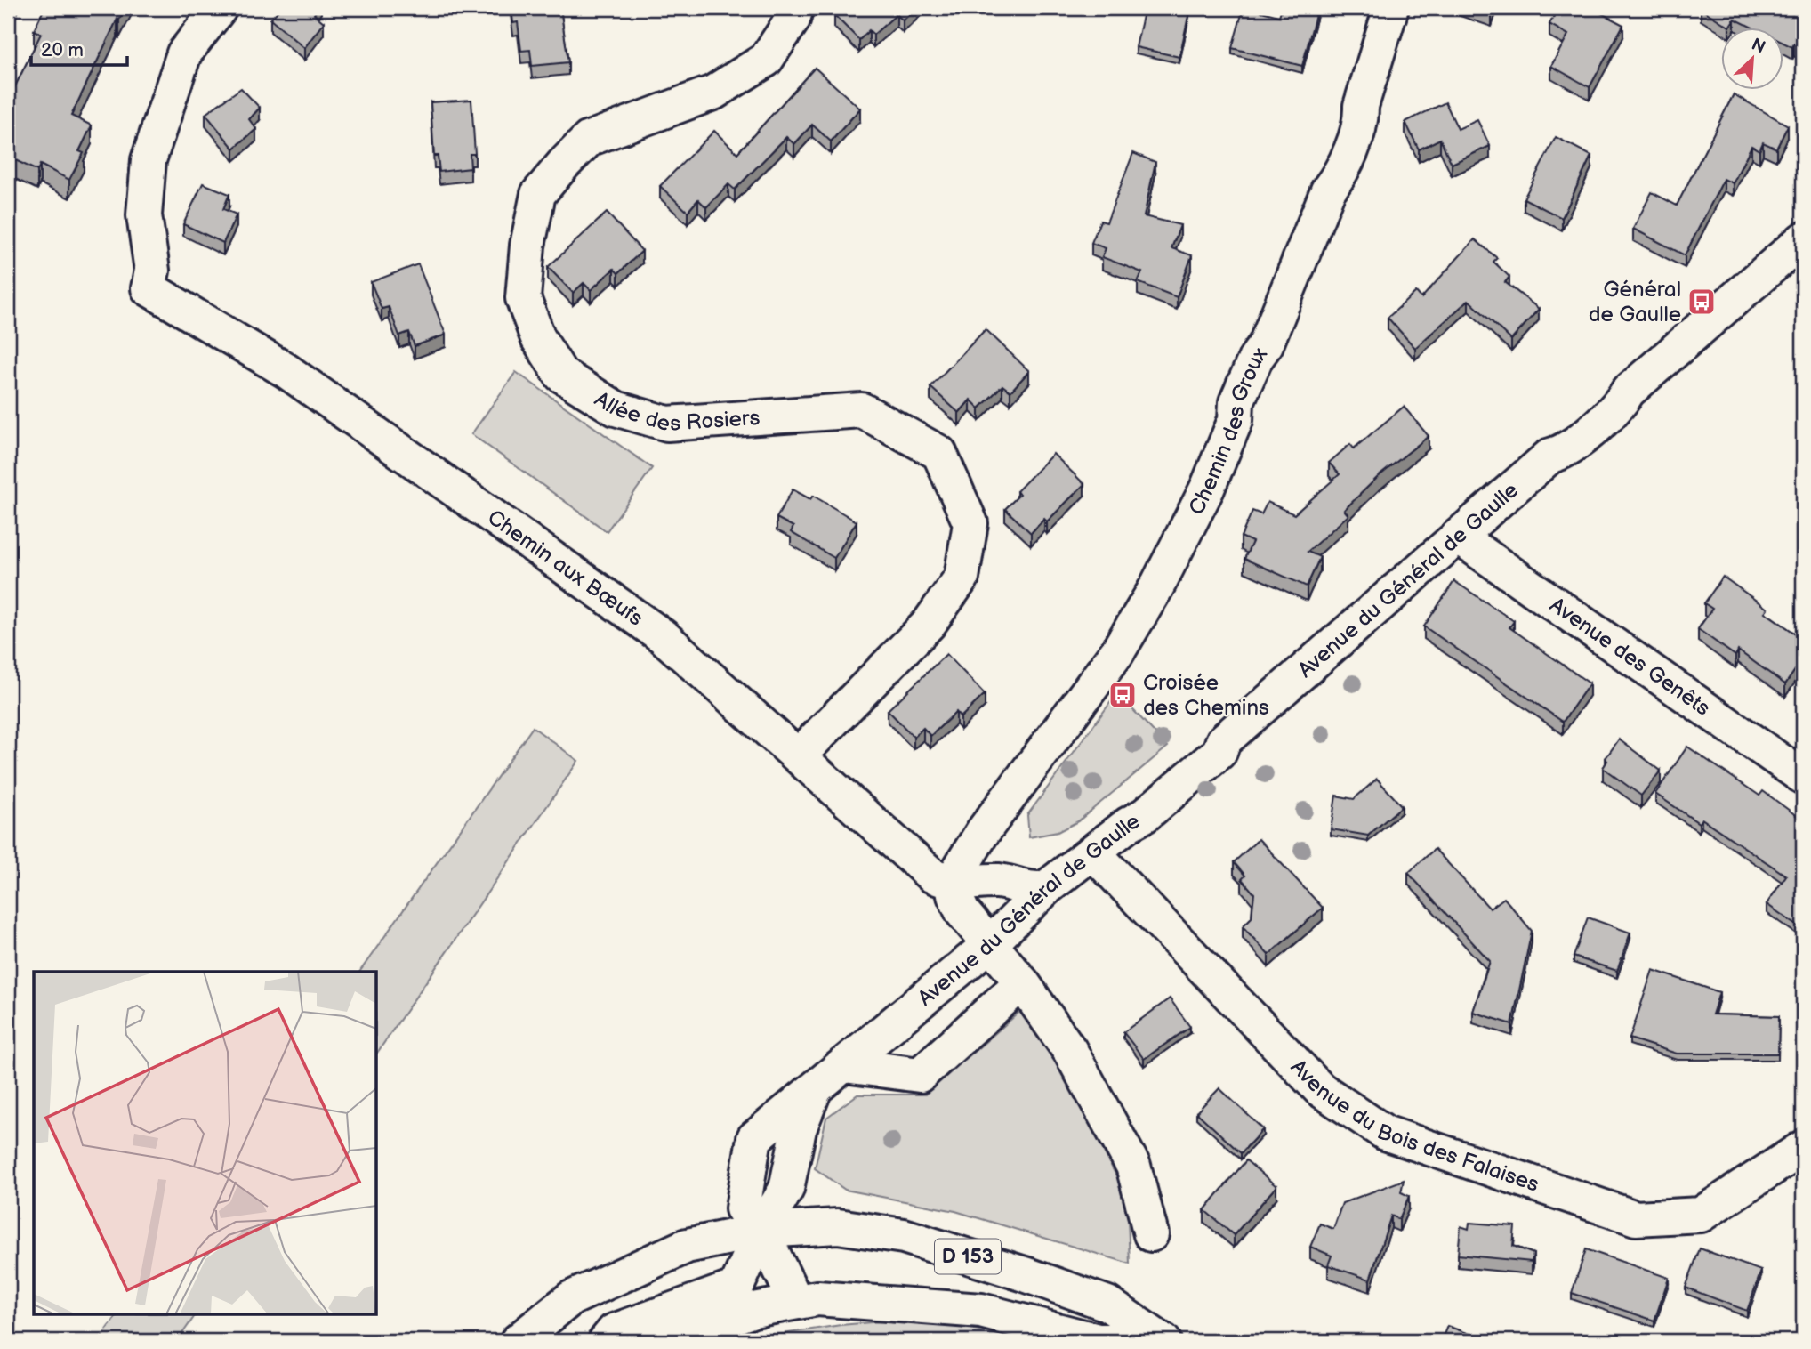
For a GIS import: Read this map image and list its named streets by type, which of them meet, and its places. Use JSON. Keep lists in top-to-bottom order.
{
  "streets": {
    "street": [
      "Allée des Rosiers",
      "Chemin des Groux",
      "Chemin aux Bœufs",
      "Avenue du Général de Gaulle",
      "Avenue des Genêts",
      "Avenue du Bois des Falaises",
      "D 153"
    ]
  },
  "crossings": [
    ["Allée des Rosiers", "Chemin aux Bœufs"],
    ["Chemin des Groux", "Chemin aux Bœufs"],
    ["Avenue du Général de Gaulle", "Avenue des Genêts"],
    ["Avenue du Général de Gaulle", "Avenue du Bois des Falaises"],
    ["Avenue du Général de Gaulle", "D 153"]
  ],
  "places": {
    "bus stop": ["Général de Gaulle", "Croisée des Chemins"]
  },
  "scale_bar": "20 m",
  "north": "top right"
}
